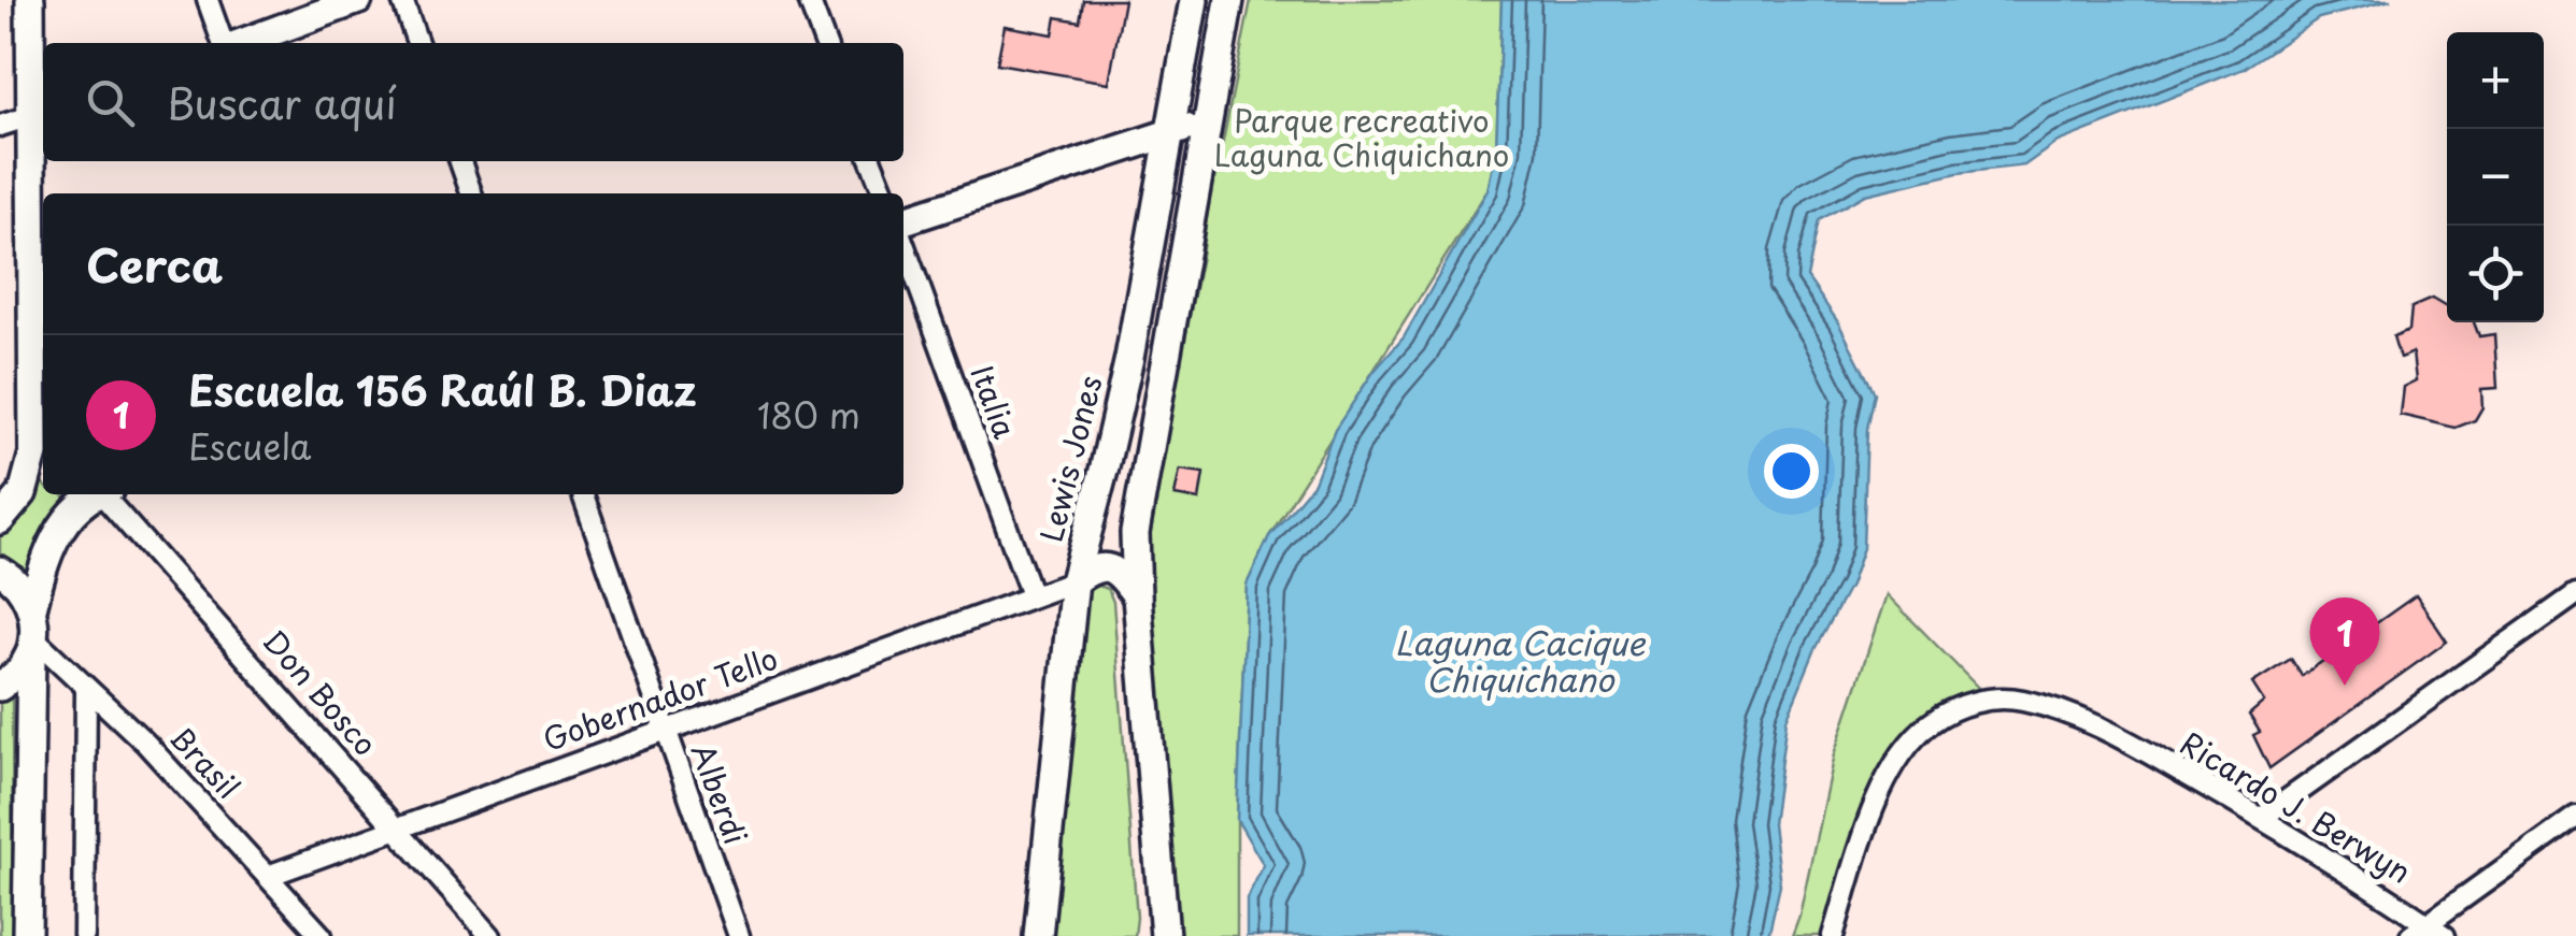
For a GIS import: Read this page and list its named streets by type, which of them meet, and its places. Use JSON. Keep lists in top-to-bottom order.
{
  "streets": {
    "street": [
      "Italia",
      "Lewis Jones",
      "Don Bosco",
      "Gobernador Tello",
      "Brasil",
      "Alberdi",
      "Ricardo J. Berwyn"
    ]
  },
  "crossings": [
    ["Italia", "Gobernador Tello"],
    ["Lewis Jones", "Gobernador Tello"],
    ["Don Bosco", "Gobernador Tello"],
    ["Gobernador Tello", "Brasil"],
    ["Gobernador Tello", "Alberdi"]
  ],
  "water": ["Laguna Cacique Chiquichano"],
  "parks": ["Parque recreativo Laguna Chiquichano"],
  "page": {
    "map_buttons": ["+", "−"],
    "search": "Buscar aquí",
    "heading": "Cerca",
    "list": [
      {
        "mark": "1",
        "name": "Escuela 156 Raúl B. Diaz",
        "note": "Escuela",
        "value": "180 m"
      }
    ],
    "pins": "1"
  }
}
